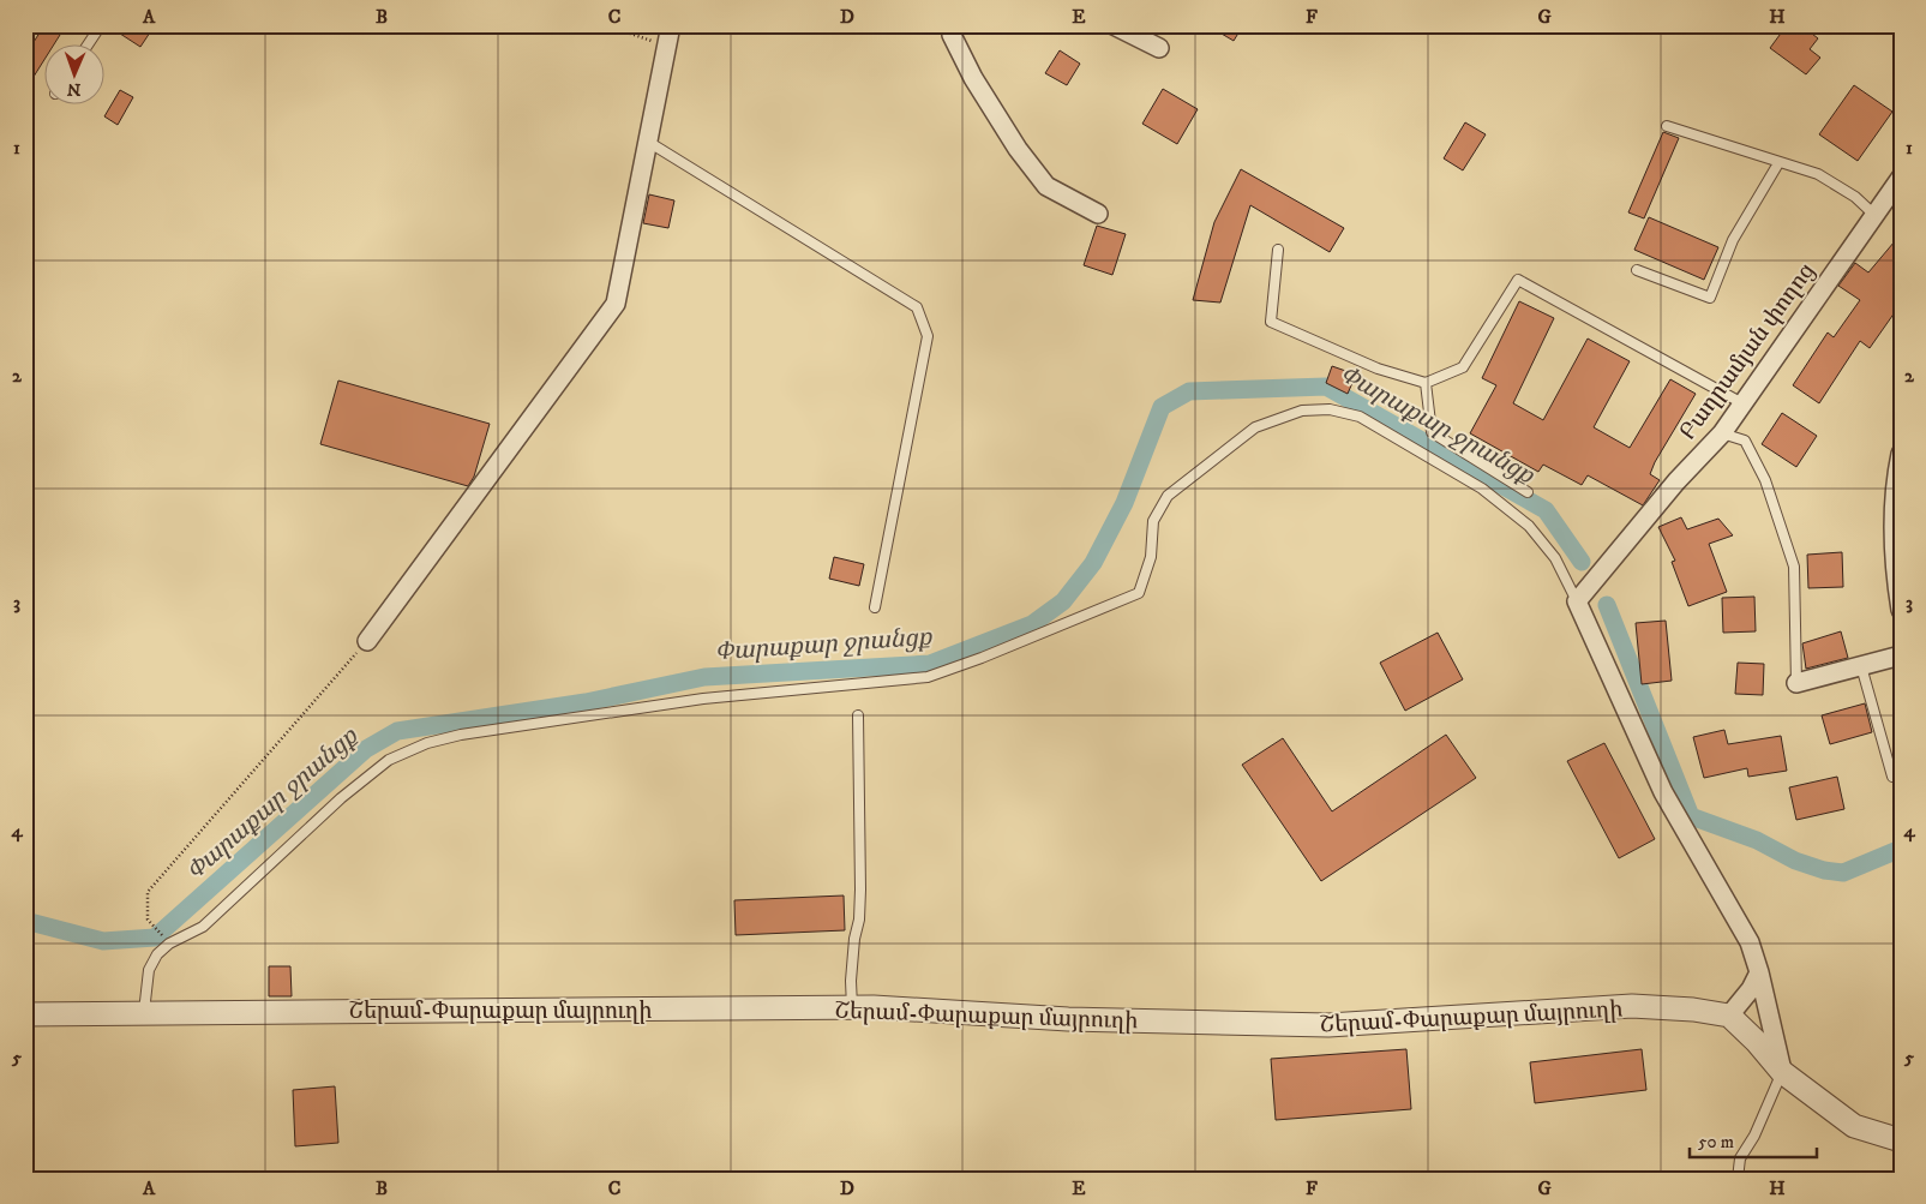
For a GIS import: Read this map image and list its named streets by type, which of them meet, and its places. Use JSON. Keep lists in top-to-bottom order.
{
  "streets": {
    "street": ["Բաղրամյան փողոց", "Շերամ-Փարաքար մայրուղի"]
  },
  "water": ["Փարաքար ջրանցք"],
  "scale_bar": "50 m",
  "north": "bottom",
  "grid": {
    "columns": [
      "A",
      "B",
      "C",
      "D",
      "E",
      "F",
      "G",
      "H"
    ],
    "rows": [
      "1",
      "2",
      "3",
      "4",
      "5"
    ]
  }
}
